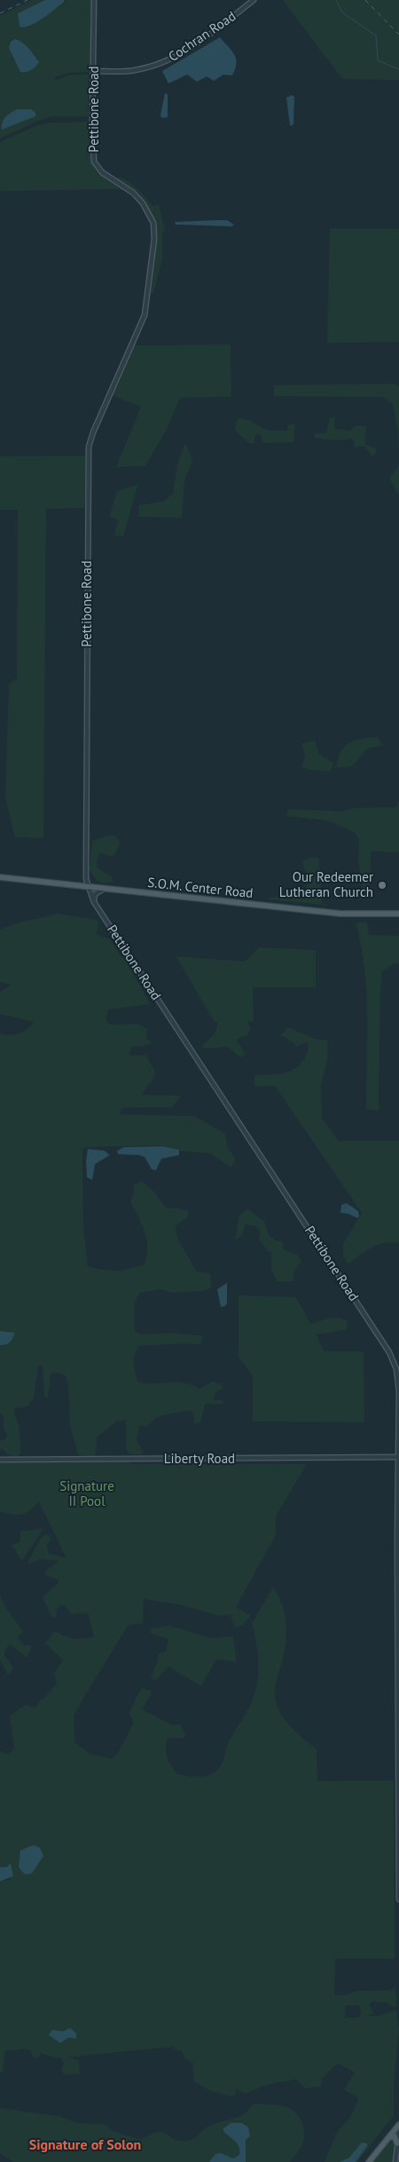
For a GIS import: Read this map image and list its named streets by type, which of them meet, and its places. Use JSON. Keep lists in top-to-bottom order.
{
  "streets": {
    "main road": ["S.O.M. Center Road"],
    "street": ["Cochran Road", "Pettibone Road", "Liberty Road"]
  },
  "crossings": [
    ["Cochran Road", "Pettibone Road"],
    ["Pettibone Road", "S.O.M. Center Road"],
    ["Pettibone Road", "Liberty Road"]
  ],
  "districts": ["Signature of Solon"],
  "parks": ["Signature II Pool"],
  "places": ["Our Redeemer Lutheran Church"]
}
